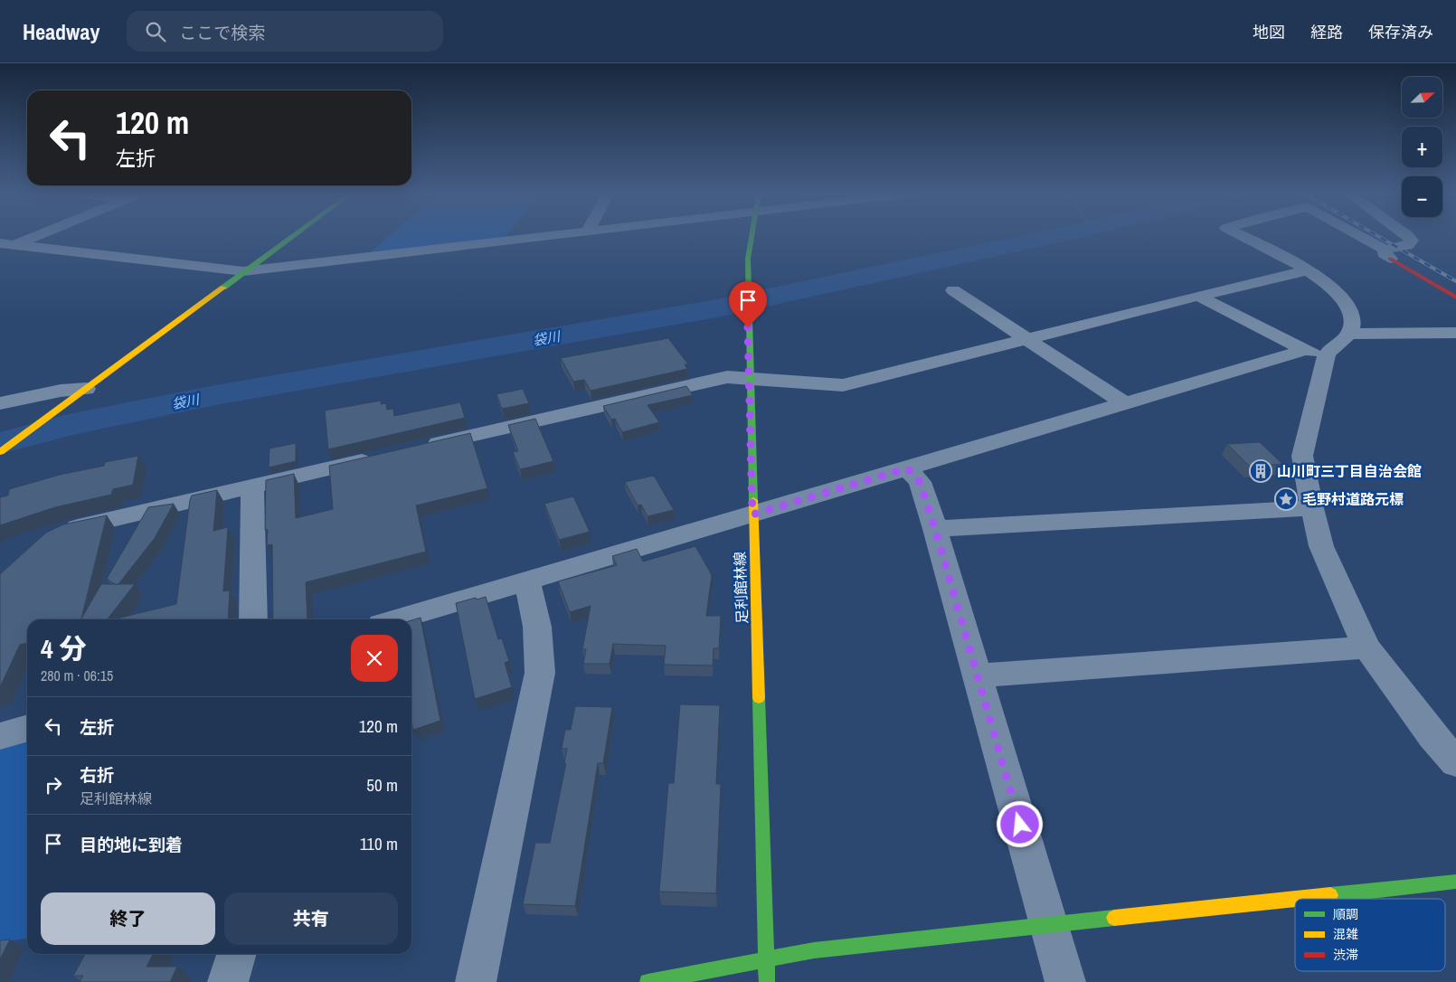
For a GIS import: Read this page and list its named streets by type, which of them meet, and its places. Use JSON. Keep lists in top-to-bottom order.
{
  "streets": {
    "street": ["足利館林線"]
  },
  "water": ["袋川"],
  "places": {
    "building": ["山川町三丁目自治会館"],
    "place": ["毛野村道路元標"]
  },
  "legend": ["順調", "混雑", "渋滞"],
  "north": "top right",
  "page": {
    "header": "Headway",
    "search": "ここで検索",
    "nav": ["地図", "経路", "保存済み"],
    "map_buttons": ["+", "−"],
    "turn": ["120 m", "左折"],
    "heading": ["4 分", "280 m · 06:15"],
    "list": [
      {
        "name": "左折",
        "value": "120 m"
      },
      {
        "name": "右折",
        "note": "足利館林線",
        "value": "50 m"
      },
      {
        "name": "目的地に到着",
        "value": "110 m"
      }
    ],
    "buttons": ["終了", "共有"]
  }
}
